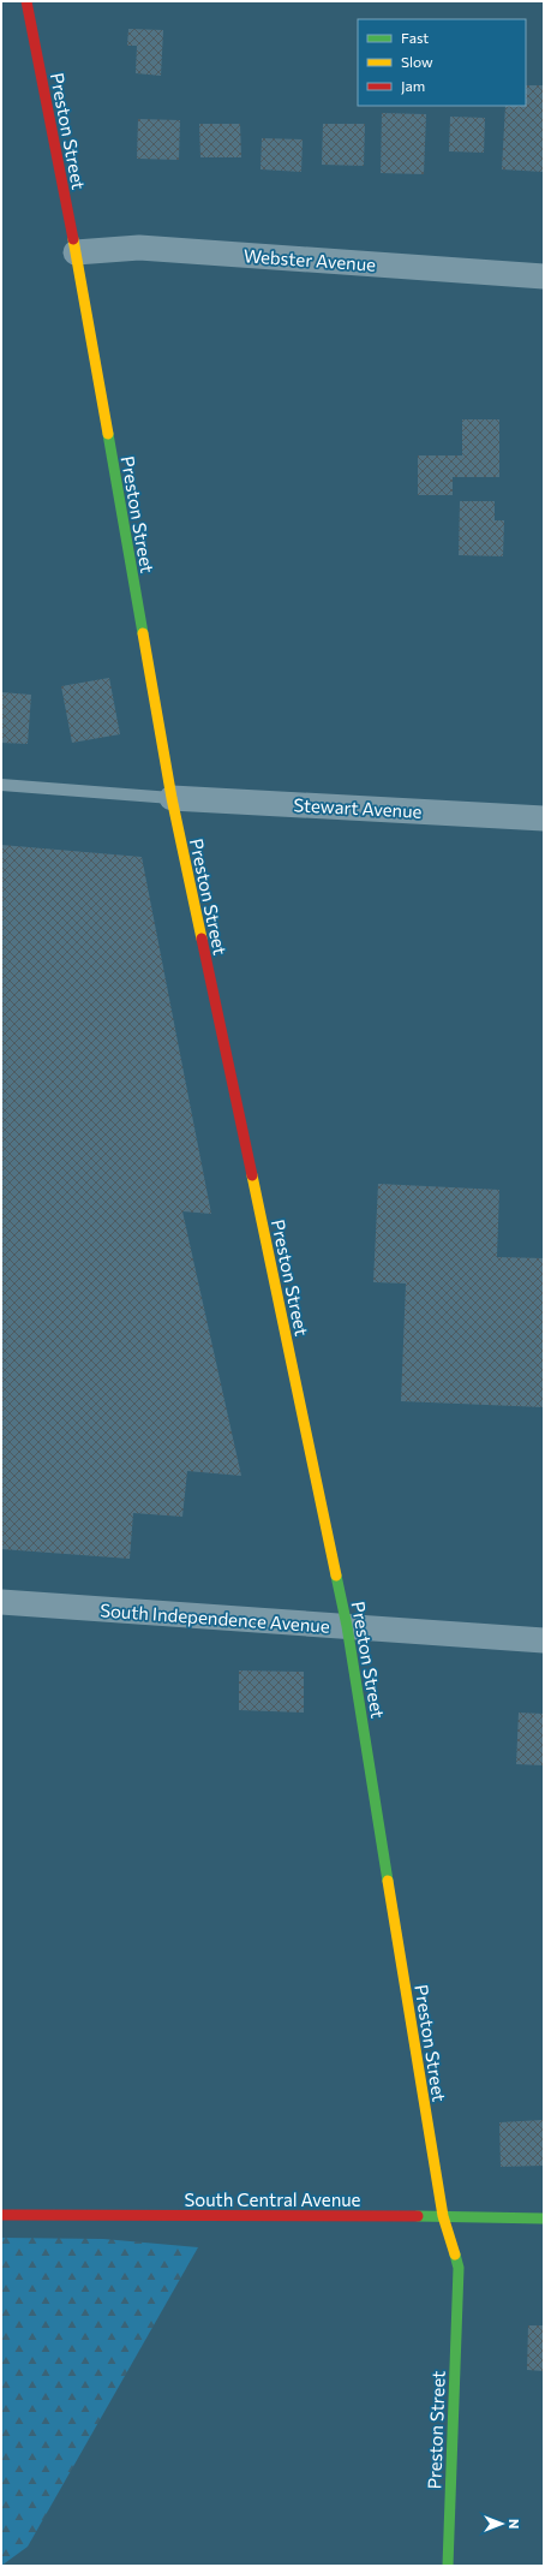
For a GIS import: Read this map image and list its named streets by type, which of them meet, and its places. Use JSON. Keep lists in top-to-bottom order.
{
  "streets": {
    "street": [
      "Preston Street",
      "Webster Avenue",
      "Stewart Avenue",
      "South Independence Avenue",
      "South Central Avenue"
    ]
  },
  "crossings": [
    ["Preston Street", "Webster Avenue"],
    ["Preston Street", "Stewart Avenue"],
    ["Preston Street", "South Independence Avenue"],
    ["Preston Street", "South Central Avenue"]
  ],
  "legend": ["Fast", "Slow", "Jam"],
  "north": "right"
}
